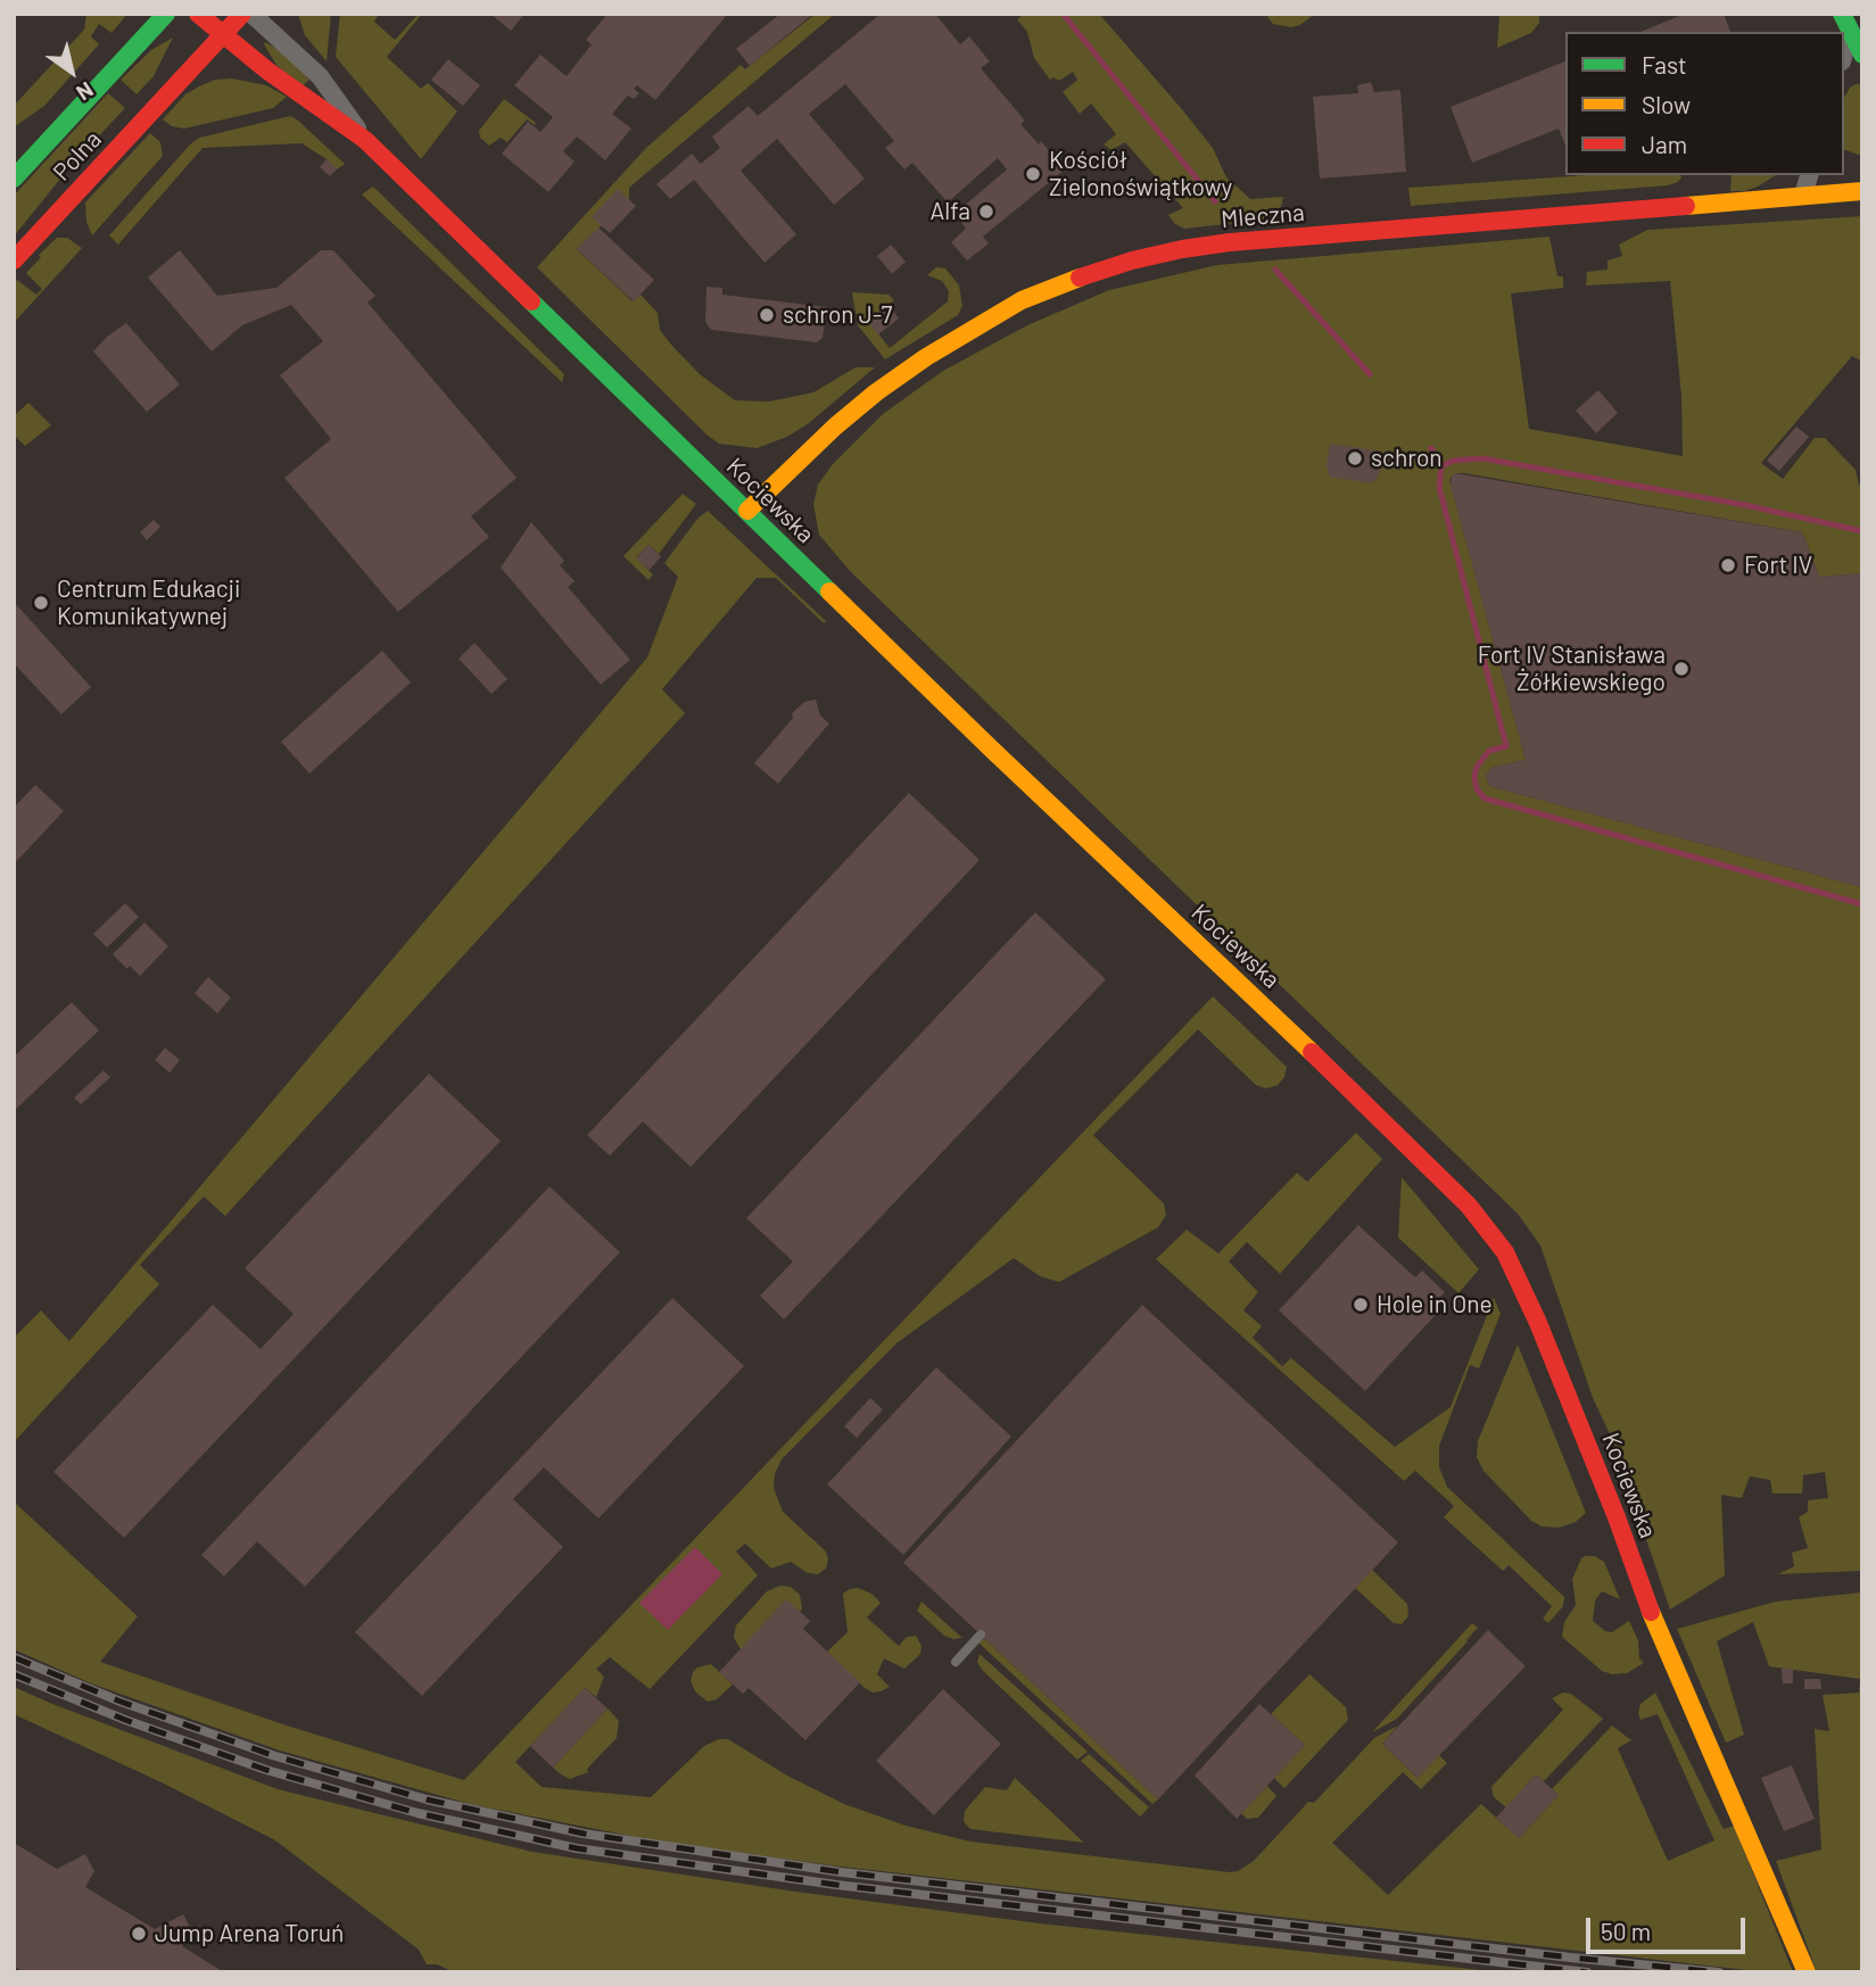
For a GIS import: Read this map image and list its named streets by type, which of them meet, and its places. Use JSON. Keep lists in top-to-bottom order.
{
  "streets": {
    "street": ["Polna", "Mleczna", "Kociewska"]
  },
  "crossings": [
    ["Polna", "Kociewska"],
    ["Mleczna", "Kociewska"]
  ],
  "places": [
    "Kościół Zielonoświątkowy",
    "Alfa",
    "schron J-7",
    "schron",
    "Fort IV",
    "Centrum Edukacji Komunikatywnej",
    "Fort IV Stanisława Żółkiewskiego",
    "Hole in One",
    "Jump Arena Toruń"
  ],
  "legend": ["Fast", "Slow", "Jam"],
  "scale_bar": "50 m",
  "north": "bottom right"
}
